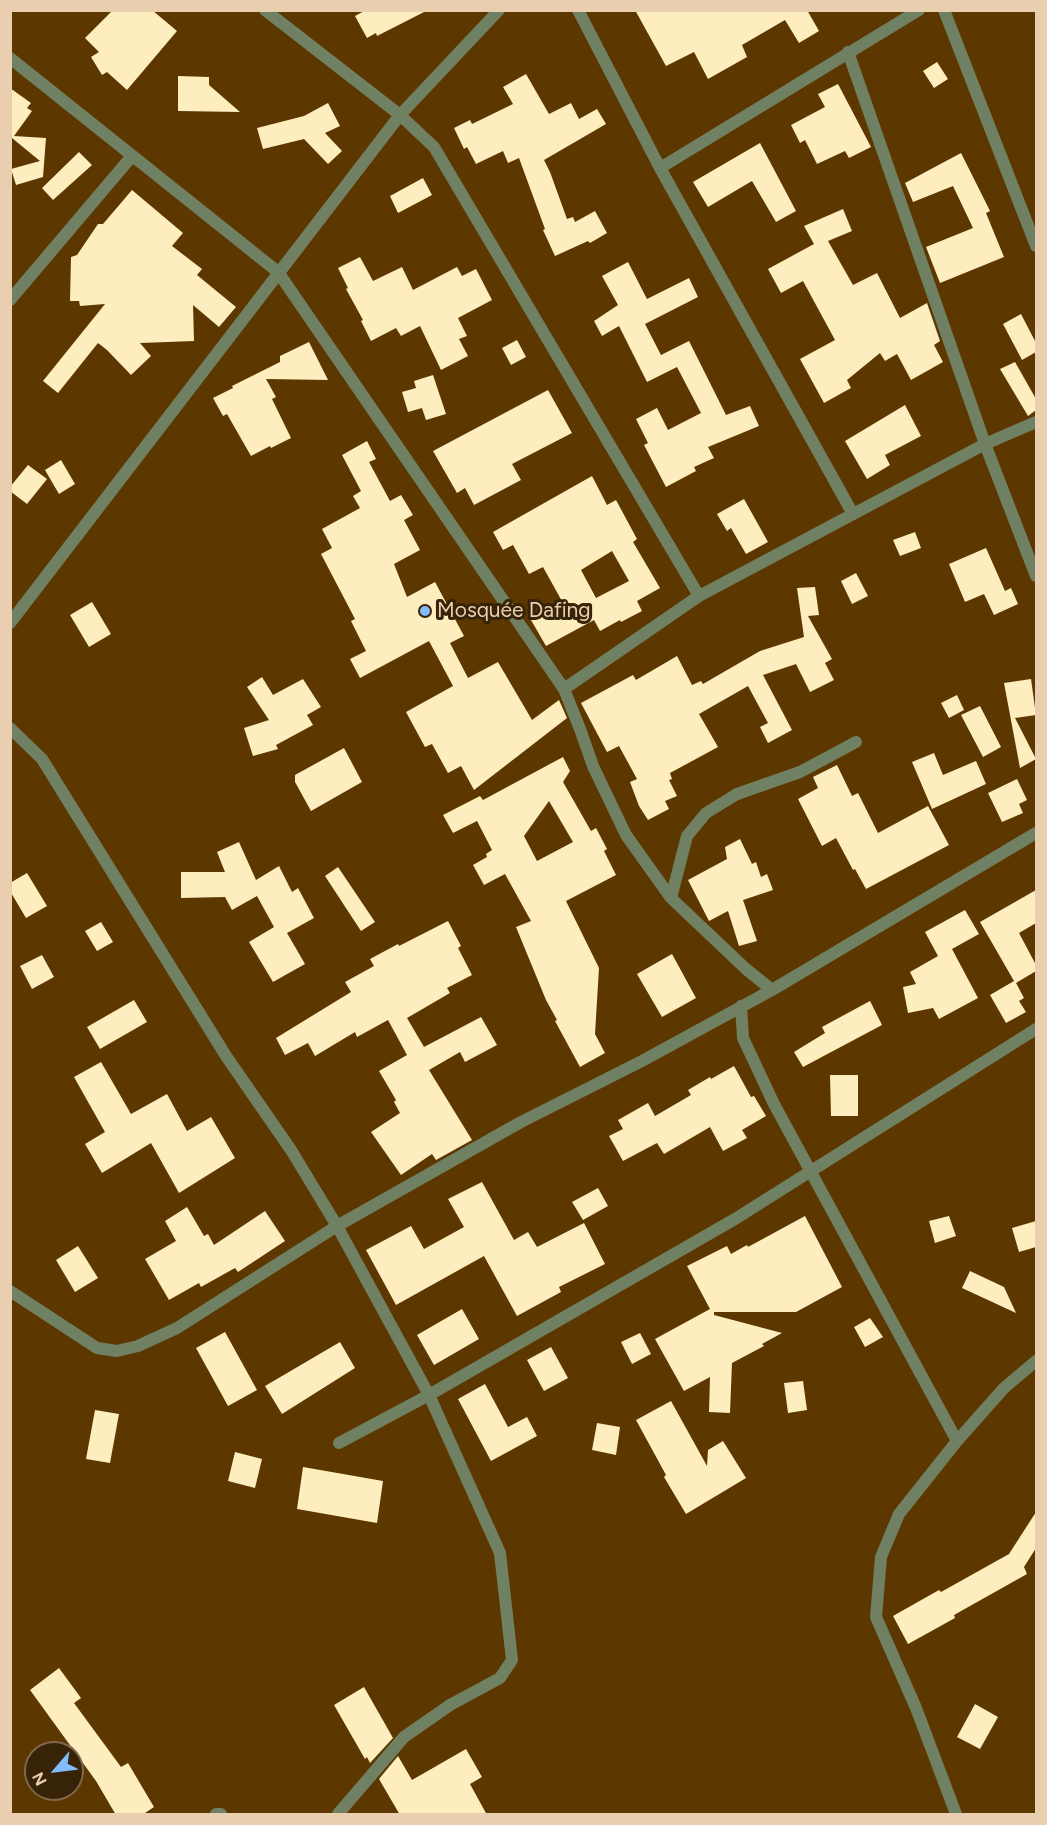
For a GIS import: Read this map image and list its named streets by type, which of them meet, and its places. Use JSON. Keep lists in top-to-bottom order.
{
  "places": ["Mosquée Dafing"],
  "north": "bottom left"
}
